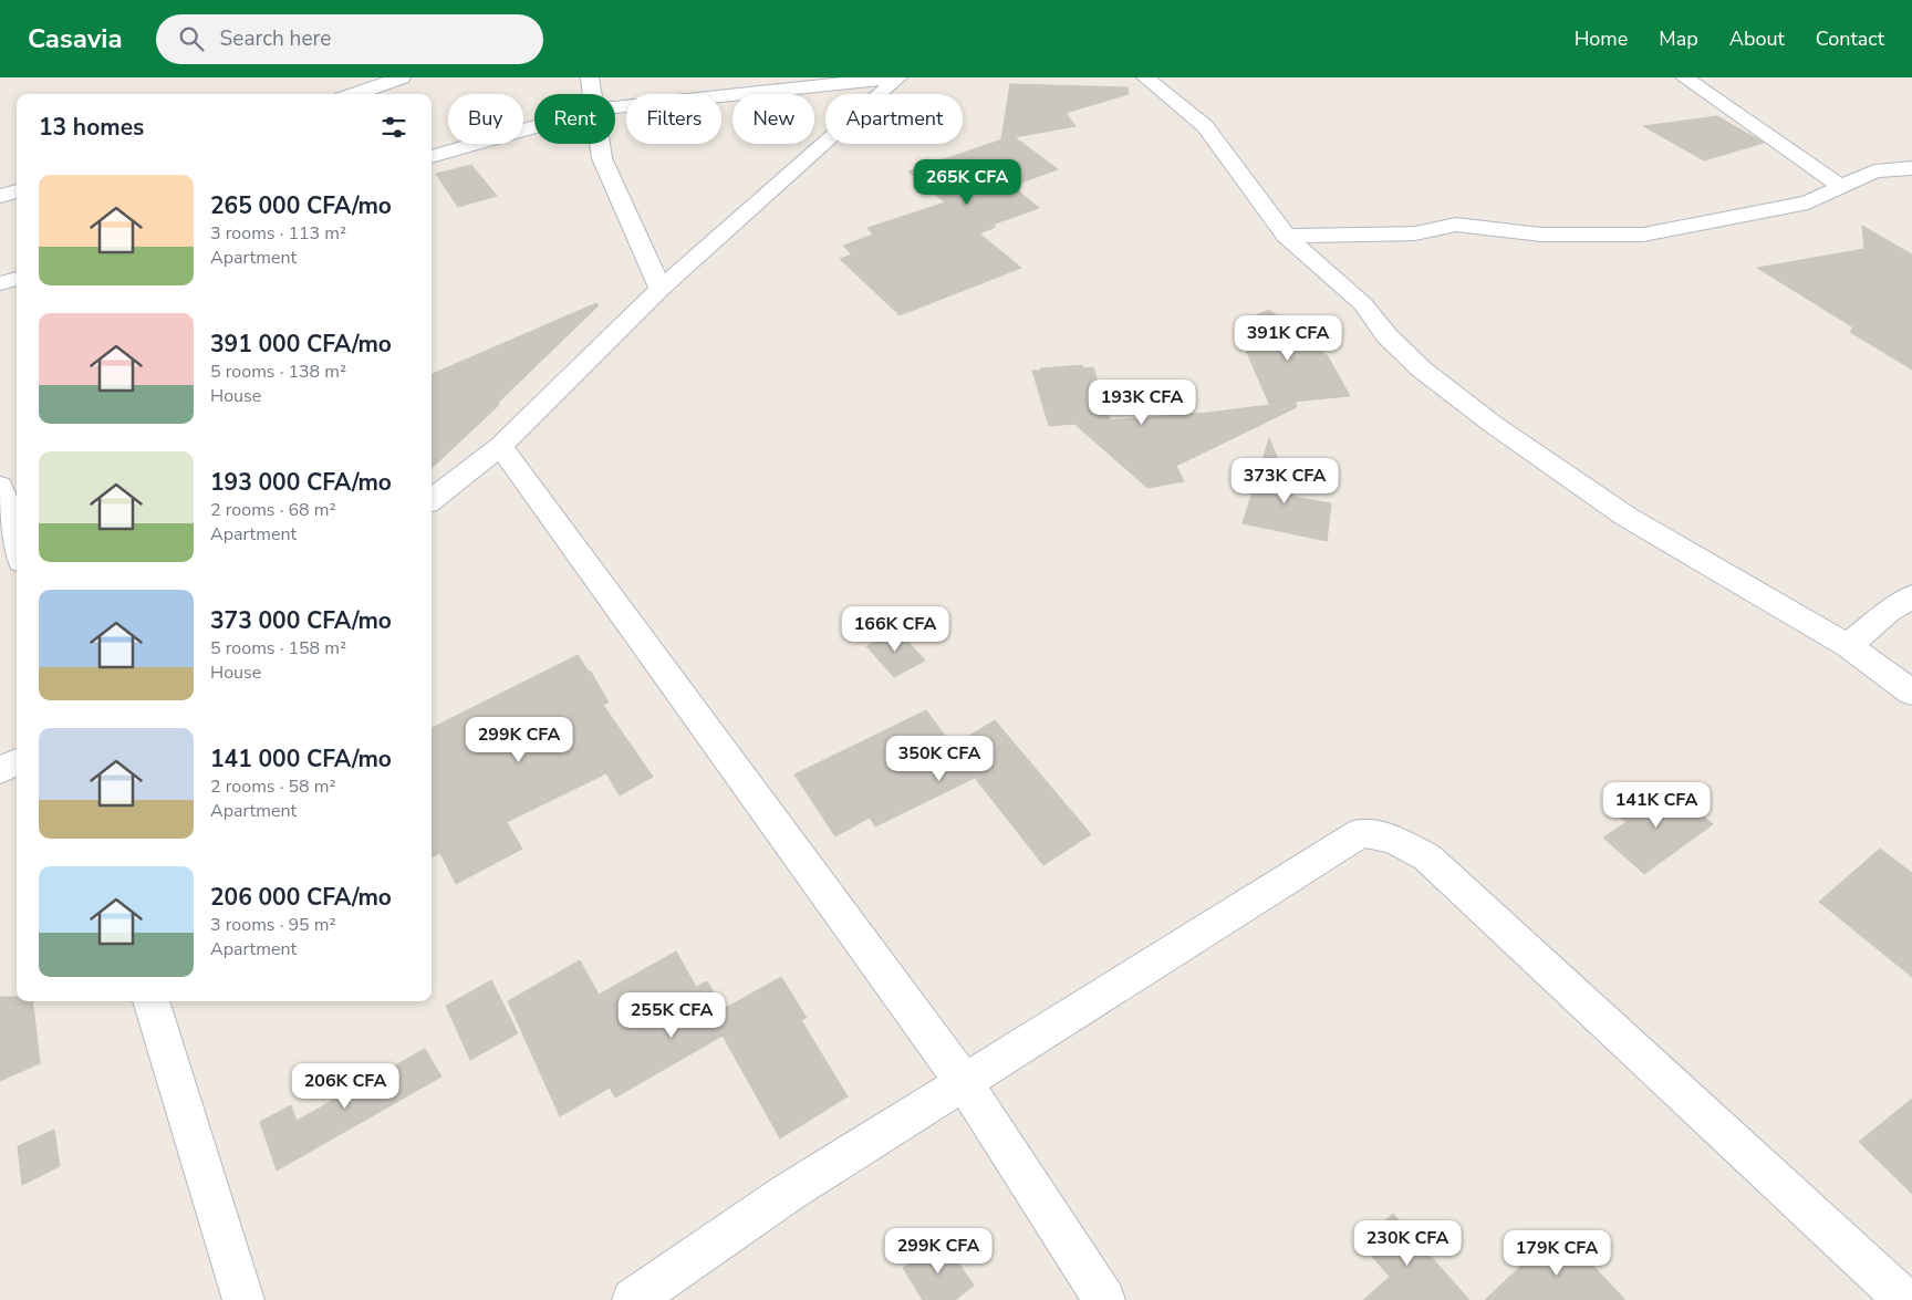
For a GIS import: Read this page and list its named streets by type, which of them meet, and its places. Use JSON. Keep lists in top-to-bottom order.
{
  "page": {
    "header": "Casavia",
    "search": "Search here",
    "nav": [
      "Home",
      "Map",
      "About",
      "Contact"
    ],
    "chip": [
      "Buy",
      "Rent",
      "Filters",
      "New",
      "Apartment"
    ],
    "heading": "13 homes",
    "price": [
      "265K CFA",
      "391K CFA",
      "193K CFA",
      "373K CFA",
      "166K CFA",
      "299K CFA",
      "350K CFA",
      "141K CFA",
      "255K CFA",
      "206K CFA",
      "230K CFA",
      "299K CFA",
      "179K CFA"
    ],
    "list": [
      {
        "name": "265 000 CFA/mo",
        "note": "3 rooms · 113 m² · Apartment"
      },
      {
        "name": "391 000 CFA/mo",
        "note": "5 rooms · 138 m² · House"
      },
      {
        "name": "193 000 CFA/mo",
        "note": "2 rooms · 68 m² · Apartment"
      },
      {
        "name": "373 000 CFA/mo",
        "note": "5 rooms · 158 m² · House"
      },
      {
        "name": "141 000 CFA/mo",
        "note": "2 rooms · 58 m² · Apartment"
      },
      {
        "name": "206 000 CFA/mo",
        "note": "3 rooms · 95 m² · Apartment"
      }
    ]
  }
}
